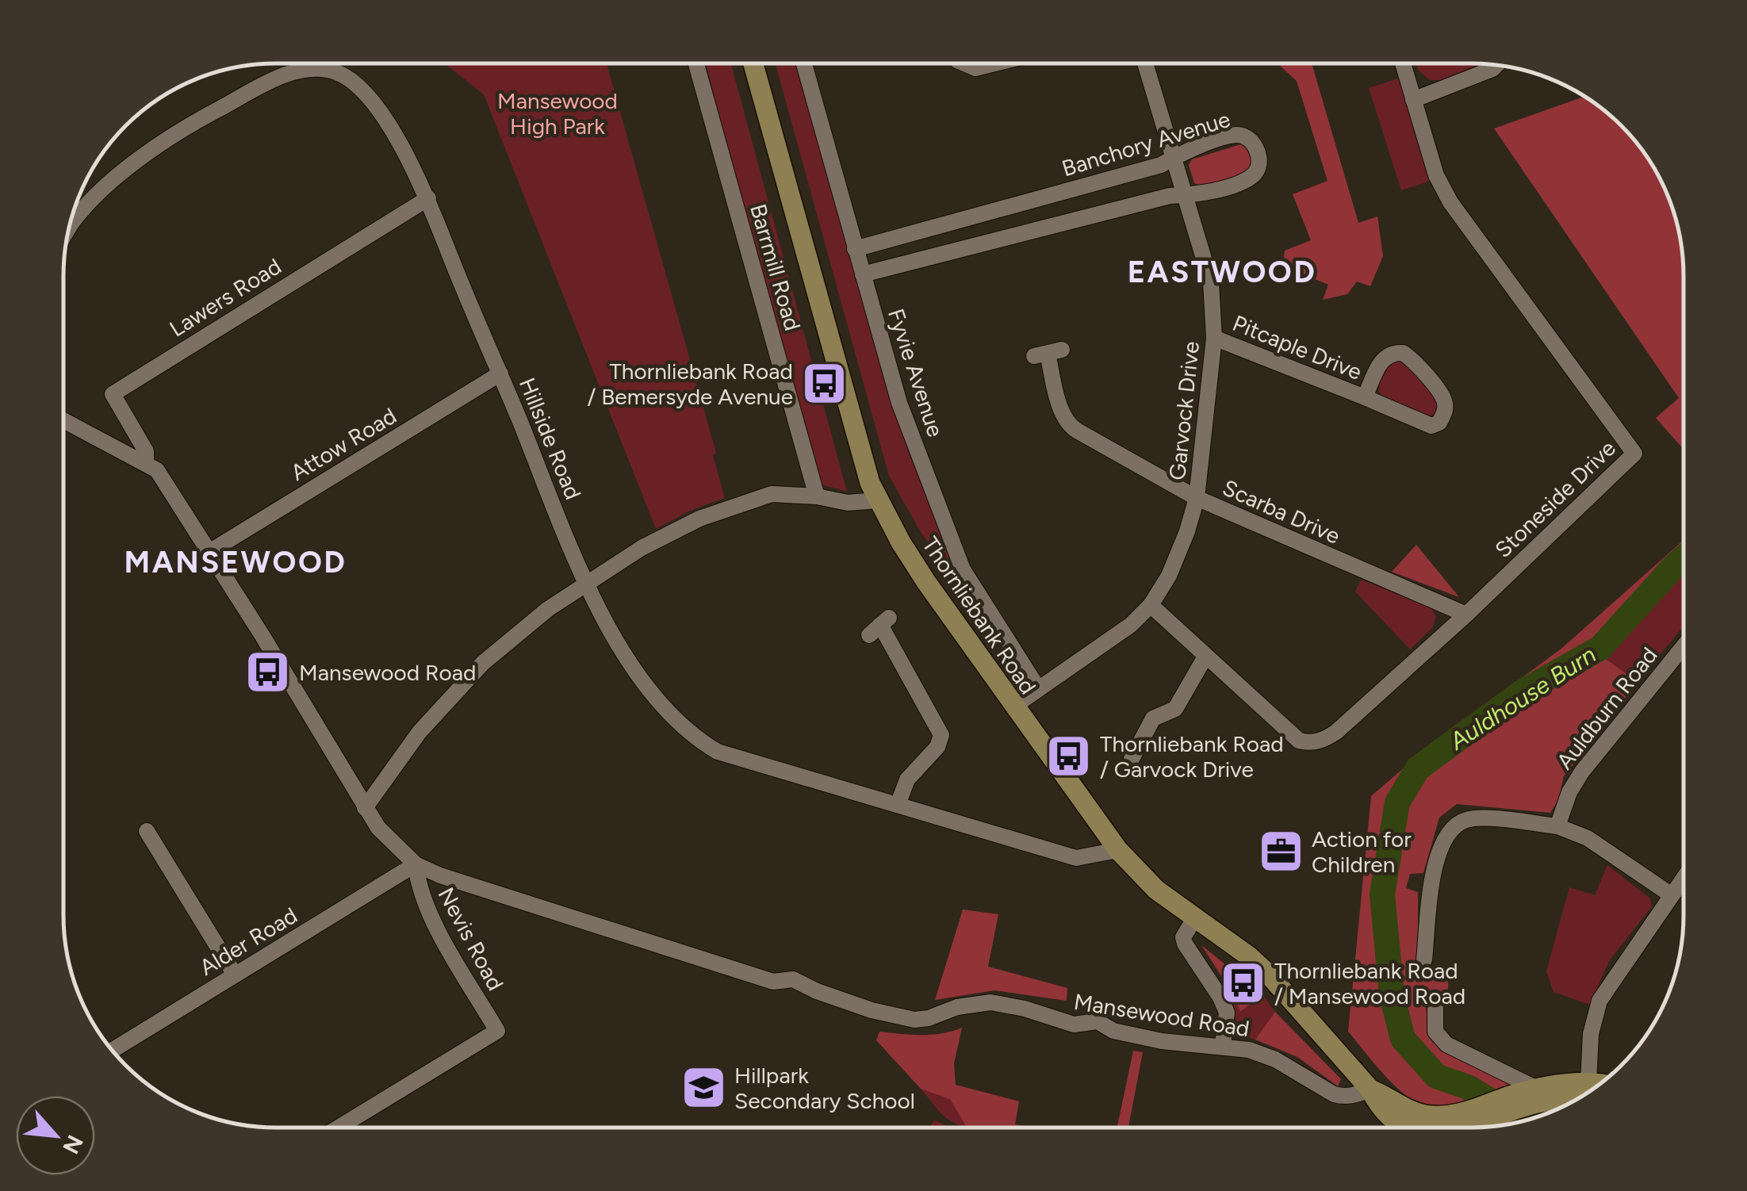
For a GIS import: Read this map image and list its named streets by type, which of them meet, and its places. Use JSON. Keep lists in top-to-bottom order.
{
  "streets": {
    "main road": ["Thornliebank Road"],
    "street": [
      "Banchory Avenue",
      "Barrmill Road",
      "Lawers Road",
      "Pitcaple Drive",
      "Fyvie Avenue",
      "Garvock Drive",
      "Hillside Road",
      "Attow Road",
      "Stoneside Drive",
      "Scarba Drive",
      "Auldburn Road",
      "Nevis Road",
      "Alder Road",
      "Mansewood Road"
    ]
  },
  "crossings": [
    ["Banchory Avenue", "Fyvie Avenue"],
    ["Banchory Avenue", "Garvock Drive"],
    ["Lawers Road", "Hillside Road"],
    ["Lawers Road", "Mansewood Road"],
    ["Pitcaple Drive", "Garvock Drive"],
    ["Fyvie Avenue", "Garvock Drive"],
    ["Garvock Drive", "Stoneside Drive"],
    ["Garvock Drive", "Scarba Drive"],
    ["Garvock Drive", "Thornliebank Road"],
    ["Hillside Road", "Attow Road"],
    ["Hillside Road", "Thornliebank Road"],
    ["Attow Road", "Mansewood Road"],
    ["Stoneside Drive", "Scarba Drive"],
    ["Thornliebank Road", "Mansewood Road"],
    ["Nevis Road", "Alder Road"],
    ["Nevis Road", "Mansewood Road"],
    ["Alder Road", "Mansewood Road"]
  ],
  "districts": ["EASTWOOD", "MANSEWOOD"],
  "water": ["Auldhouse Burn"],
  "parks": ["Mansewood High Park"],
  "places": {
    "bus stop": [
      "Thornliebank Road / Bemersyde Avenue",
      "Mansewood Road",
      "Thornliebank Road / Garvock Drive",
      "Thornliebank Road / Mansewood Road"
    ],
    "office": ["Action for Children"],
    "school or university": ["Hillpark Secondary School"]
  },
  "north": "bottom right"
}
